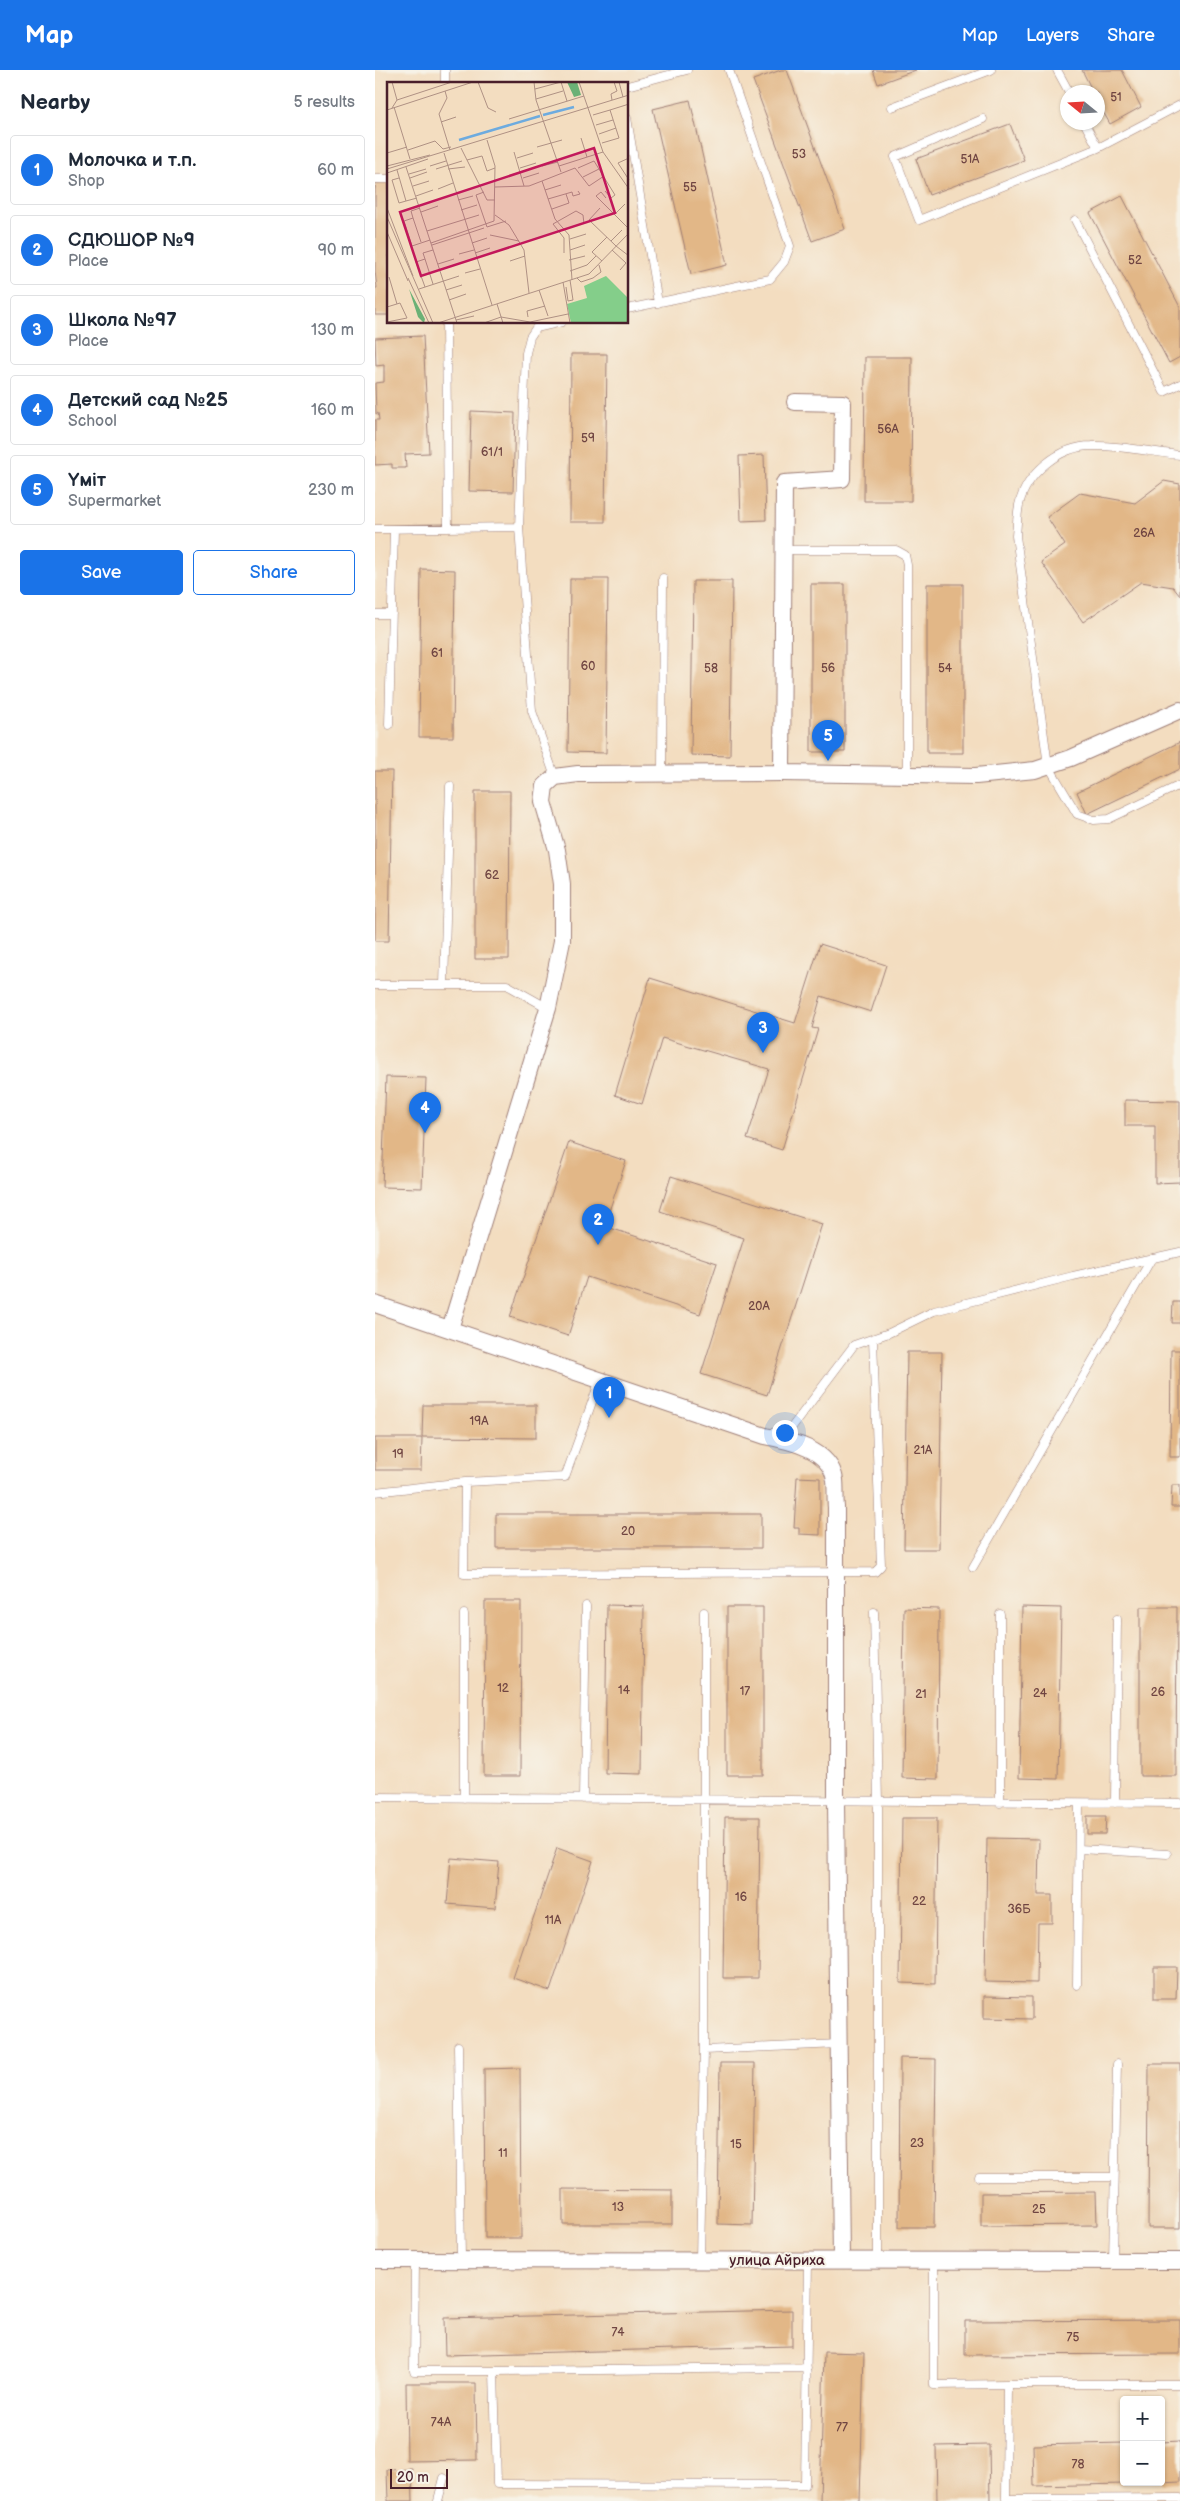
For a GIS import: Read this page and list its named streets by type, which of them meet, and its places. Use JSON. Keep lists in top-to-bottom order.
{
  "streets": {
    "street": ["улица Айриха"]
  },
  "house_numbers": [
    "51",
    "53",
    "51А",
    "55",
    "52",
    "56А",
    "59",
    "61/1",
    "26А",
    "61",
    "60",
    "58",
    "56",
    "54",
    "62",
    "20А",
    "19А",
    "21А",
    "19",
    "20",
    "12",
    "14",
    "17",
    "26",
    "24",
    "21",
    "16",
    "22",
    "36Б",
    "11А",
    "23",
    "15",
    "11",
    "13",
    "25",
    "74",
    "75",
    "74А",
    "77",
    "78"
  ],
  "scale_bar": "20 m",
  "north": "left",
  "page": {
    "header": "Map",
    "nav": ["Map", "Layers", "Share"],
    "heading": ["Nearby", "5 results"],
    "list": [
      {
        "mark": "1",
        "name": "Молочка и т.п.",
        "note": "Shop",
        "value": "60 m"
      },
      {
        "mark": "2",
        "name": "СДЮШОР №9",
        "note": "Place",
        "value": "90 m"
      },
      {
        "mark": "3",
        "name": "Школа №97",
        "note": "Place",
        "value": "130 m"
      },
      {
        "mark": "4",
        "name": "Детский сад №25",
        "note": "School",
        "value": "160 m"
      },
      {
        "mark": "5",
        "name": "Үміт",
        "note": "Supermarket",
        "value": "230 m"
      }
    ],
    "buttons": ["Save", "Share"],
    "pins": [
      "5",
      "3",
      "4",
      "2",
      "1"
    ],
    "map_buttons": ["+", "−"],
    "scale": "20 m"
  }
}
